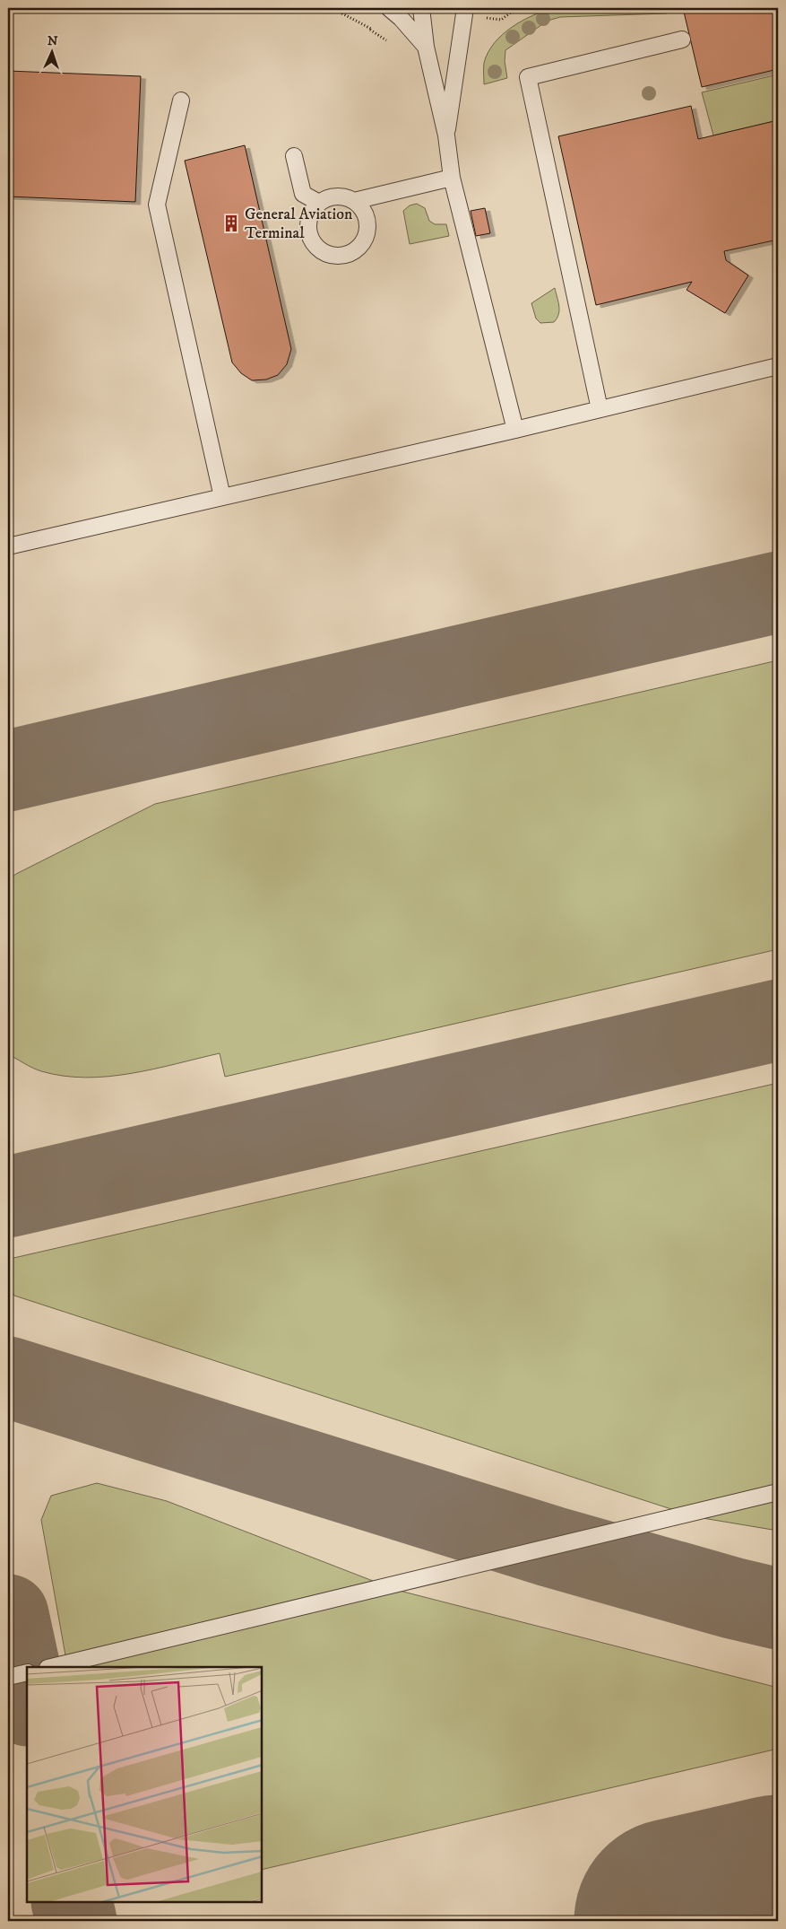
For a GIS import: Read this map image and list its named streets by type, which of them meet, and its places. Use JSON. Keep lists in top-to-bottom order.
{
  "places": {
    "building": ["General Aviation Terminal"]
  },
  "north": "top"
}
